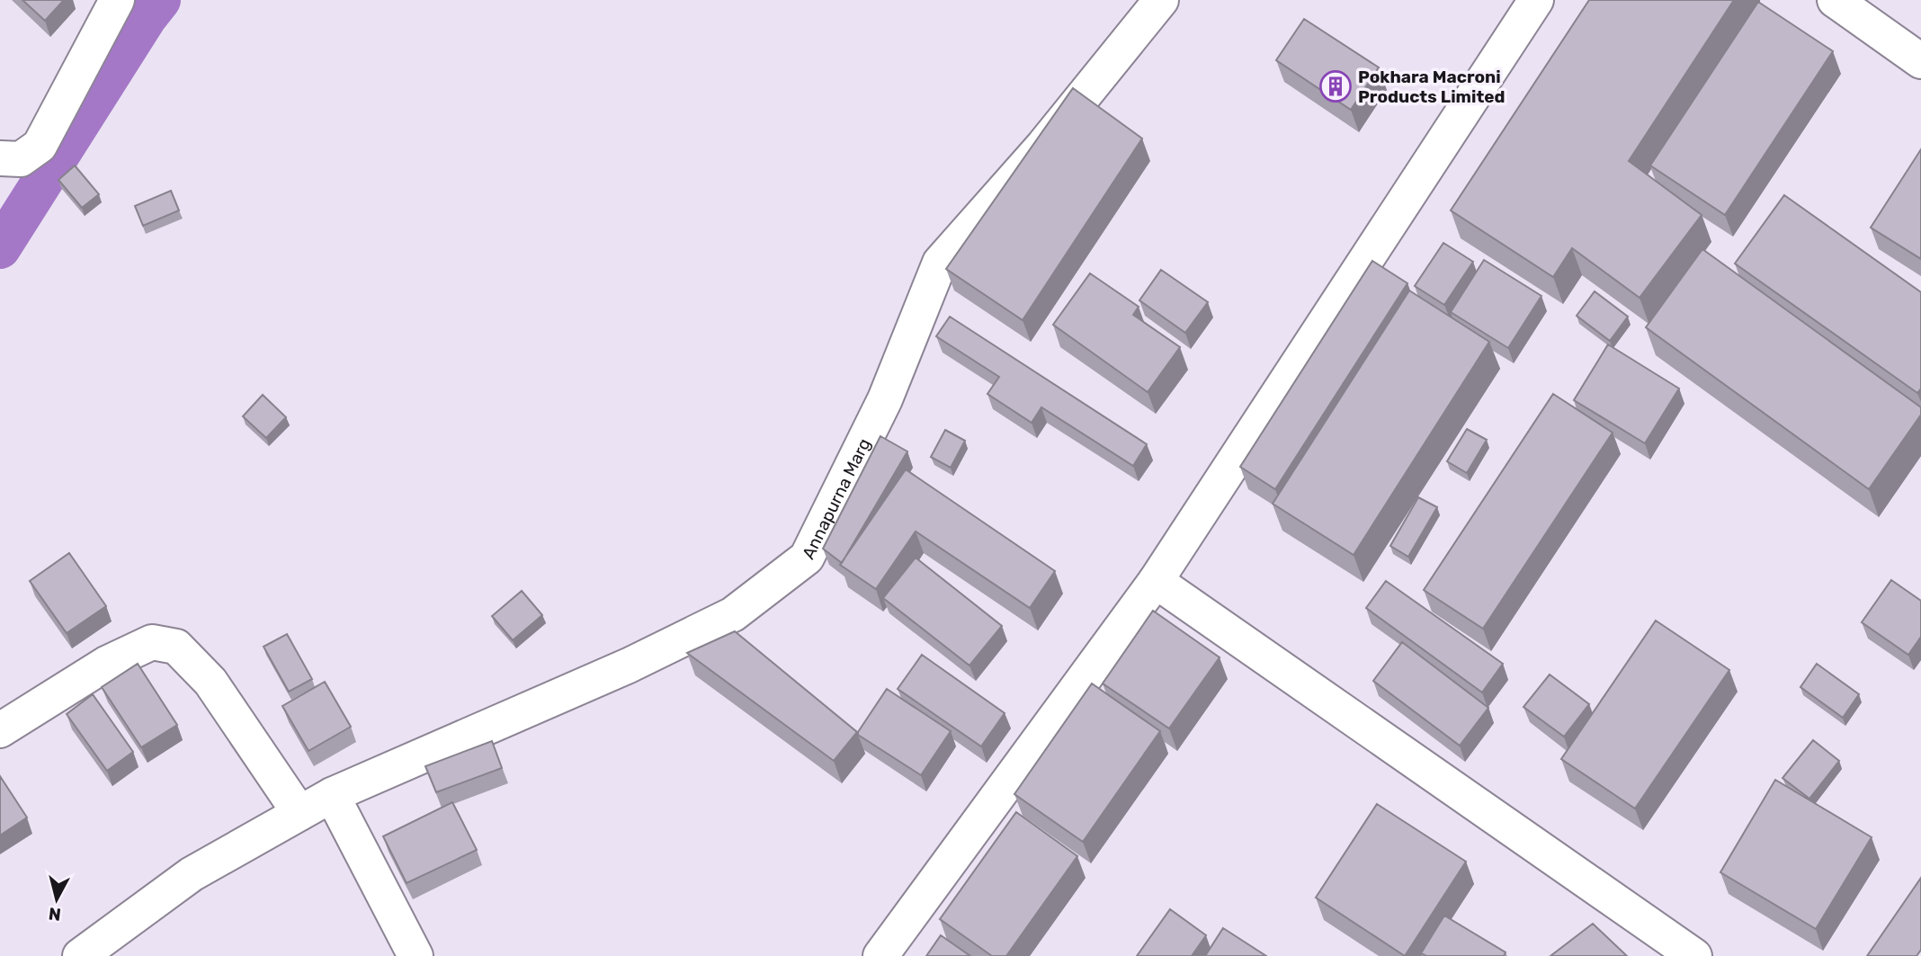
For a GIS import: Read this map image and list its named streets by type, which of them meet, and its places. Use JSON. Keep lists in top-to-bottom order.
{
  "streets": {
    "street": ["Annapurna Marg"]
  },
  "places": {
    "building": ["Pokhara Macroni Products Limited"]
  },
  "north": "bottom"
}
